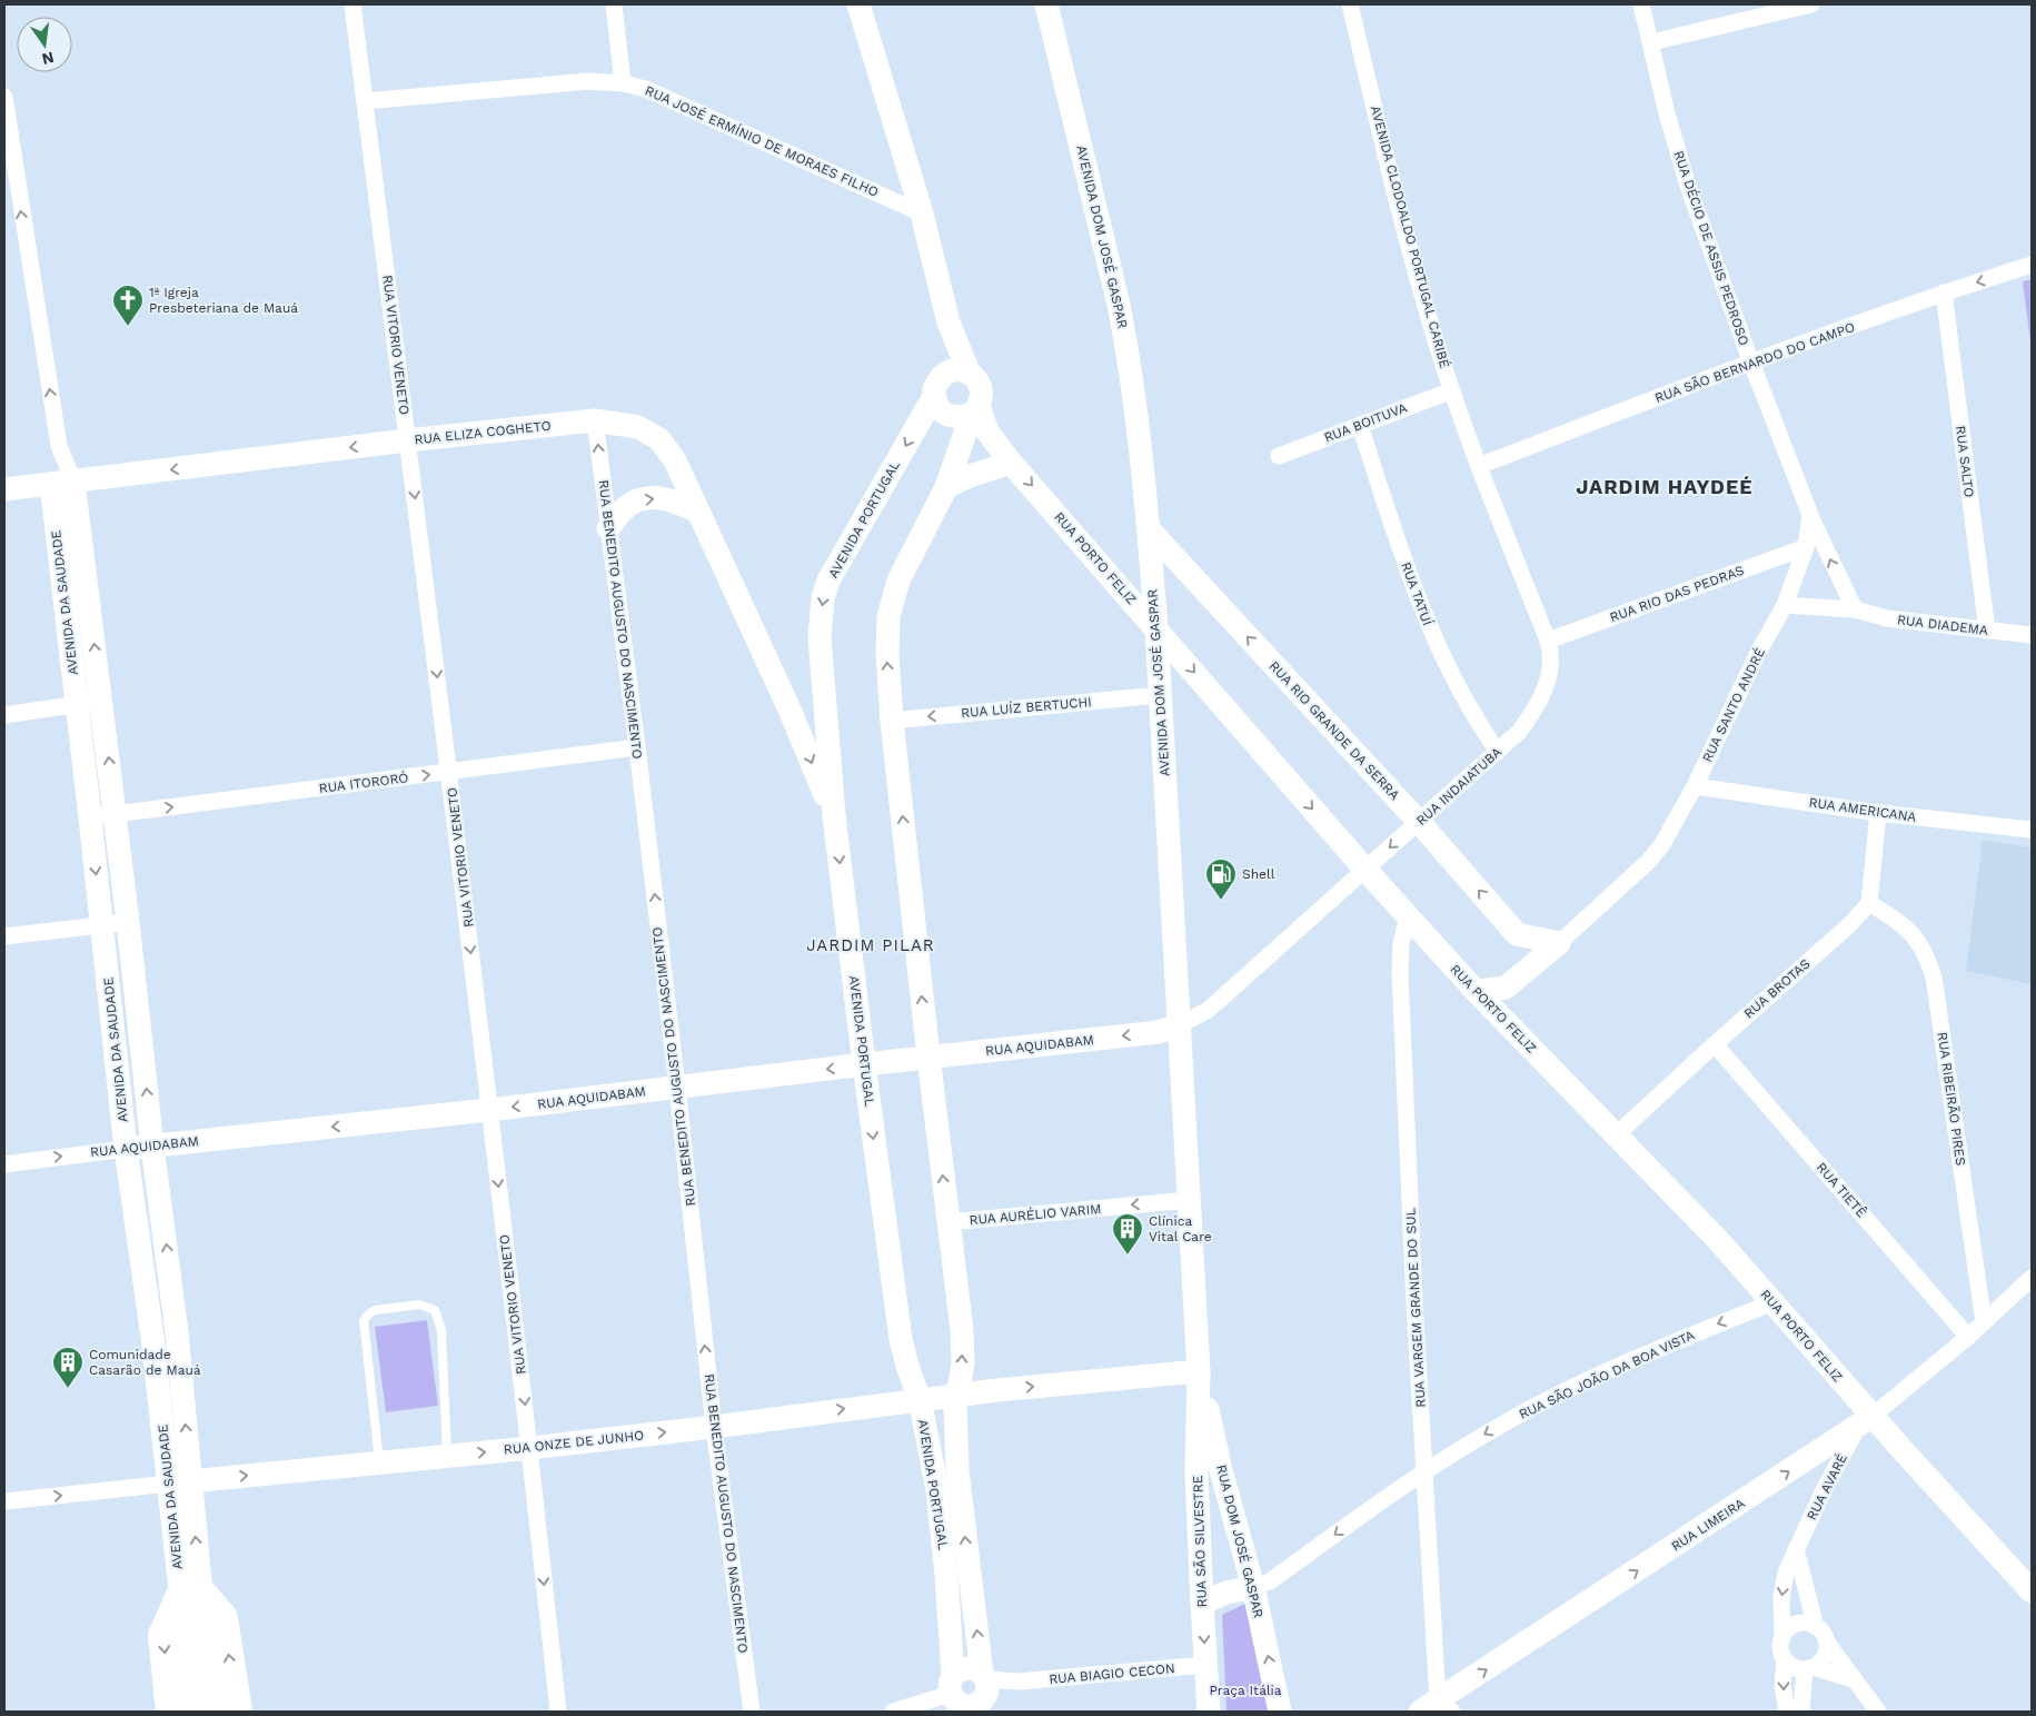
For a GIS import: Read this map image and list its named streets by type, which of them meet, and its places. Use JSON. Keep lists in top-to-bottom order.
{
  "streets": {
    "street": [
      "RUA JOSÉ ERMÍNIO DE MORAES FILHO",
      "AVENIDA DOM JOSÉ GASPAR",
      "AVENIDA CLODOALDO PORTUGAL CARIBÉ",
      "RUA DÉCIO DE ASSIS PEDROSO",
      "RUA VITORIO VENETO",
      "RUA SÃO BERNARDO DO CAMPO",
      "RUA BOITUVA",
      "RUA ELIZA COGHETO",
      "RUA SALTO",
      "AVENIDA PORTUGAL",
      "RUA PORTO FELIZ",
      "RUA TATUÍ",
      "RUA RIO DAS PEDRAS",
      "AVENIDA DA SAUDADE",
      "RUA BENEDITO AUGUSTO DO NASCIMENTO",
      "RUA DIADEMA",
      "RUA SANTO ANDRÉ",
      "RUA LUÍZ BERTUCHI",
      "RUA RIO GRANDE DA SERRA",
      "RUA ITORORÓ",
      "RUA INDAIATUBA",
      "RUA AMERICANA",
      "RUA BROTAS",
      "RUA AQUIDABAM",
      "RUA RIBEIRÃO PIRES",
      "RUA TIETÊ",
      "RUA AURÉLIO VARIM",
      "RUA VARGEM GRANDE DO SUL",
      "RUA SÃO JOÃO DA BOA VISTA",
      "RUA ONZE DE JUNHO",
      "RUA AVARÉ",
      "RUA LIMEIRA",
      "RUA SÃO SILVESTRE",
      "RUA DOM JOSÉ GASPAR",
      "RUA BIAGIO CECON"
    ]
  },
  "crossings": [
    ["RUA JOSÉ ERMÍNIO DE MORAES FILHO", "RUA VITORIO VENETO"],
    ["RUA JOSÉ ERMÍNIO DE MORAES FILHO", "AVENIDA PORTUGAL"],
    ["AVENIDA DOM JOSÉ GASPAR", "RUA PORTO FELIZ"],
    ["AVENIDA DOM JOSÉ GASPAR", "RUA LUÍZ BERTUCHI"],
    ["AVENIDA DOM JOSÉ GASPAR", "RUA RIO GRANDE DA SERRA"],
    ["AVENIDA DOM JOSÉ GASPAR", "RUA INDAIATUBA"],
    ["AVENIDA DOM JOSÉ GASPAR", "RUA AQUIDABAM"],
    ["AVENIDA DOM JOSÉ GASPAR", "RUA AURÉLIO VARIM"],
    ["AVENIDA DOM JOSÉ GASPAR", "RUA ONZE DE JUNHO"],
    ["AVENIDA DOM JOSÉ GASPAR", "RUA SÃO SILVESTRE"],
    ["AVENIDA DOM JOSÉ GASPAR", "RUA DOM JOSÉ GASPAR"],
    ["AVENIDA CLODOALDO PORTUGAL CARIBÉ", "RUA SÃO BERNARDO DO CAMPO"],
    ["AVENIDA CLODOALDO PORTUGAL CARIBÉ", "RUA BOITUVA"],
    ["AVENIDA CLODOALDO PORTUGAL CARIBÉ", "RUA INDAIATUBA"],
    ["RUA DÉCIO DE ASSIS PEDROSO", "RUA SÃO BERNARDO DO CAMPO"],
    ["RUA DÉCIO DE ASSIS PEDROSO", "RUA SANTO ANDRÉ"],
    ["RUA VITORIO VENETO", "RUA ELIZA COGHETO"],
    ["RUA VITORIO VENETO", "RUA ITORORÓ"],
    ["RUA VITORIO VENETO", "RUA AQUIDABAM"],
    ["RUA VITORIO VENETO", "RUA ONZE DE JUNHO"],
    ["RUA SÃO BERNARDO DO CAMPO", "RUA SALTO"],
    ["RUA SÃO BERNARDO DO CAMPO", "RUA SANTO ANDRÉ"],
    ["RUA SÃO BERNARDO DO CAMPO", "RUA INDAIATUBA"],
    ["RUA BOITUVA", "RUA TATUÍ"],
    ["RUA ELIZA COGHETO", "AVENIDA PORTUGAL"],
    ["RUA ELIZA COGHETO", "AVENIDA DA SAUDADE"],
    ["RUA ELIZA COGHETO", "RUA BENEDITO AUGUSTO DO NASCIMENTO"],
    ["RUA SALTO", "RUA DIADEMA"],
    ["AVENIDA PORTUGAL", "RUA PORTO FELIZ"],
    ["AVENIDA PORTUGAL", "RUA LUÍZ BERTUCHI"],
    ["AVENIDA PORTUGAL", "RUA AQUIDABAM"],
    ["AVENIDA PORTUGAL", "RUA AURÉLIO VARIM"],
    ["AVENIDA PORTUGAL", "RUA ONZE DE JUNHO"],
    ["AVENIDA PORTUGAL", "RUA BIAGIO CECON"],
    ["RUA PORTO FELIZ", "RUA INDAIATUBA"],
    ["RUA PORTO FELIZ", "RUA BROTAS"],
    ["RUA PORTO FELIZ", "RUA VARGEM GRANDE DO SUL"],
    ["RUA PORTO FELIZ", "RUA SÃO JOÃO DA BOA VISTA"],
    ["RUA PORTO FELIZ", "RUA AVARÉ"],
    ["RUA PORTO FELIZ", "RUA LIMEIRA"],
    ["RUA TATUÍ", "RUA INDAIATUBA"],
    ["RUA RIO DAS PEDRAS", "RUA SANTO ANDRÉ"],
    ["RUA RIO DAS PEDRAS", "RUA INDAIATUBA"],
    ["AVENIDA DA SAUDADE", "RUA ITORORÓ"],
    ["AVENIDA DA SAUDADE", "RUA AQUIDABAM"],
    ["AVENIDA DA SAUDADE", "RUA ONZE DE JUNHO"],
    ["RUA BENEDITO AUGUSTO DO NASCIMENTO", "RUA ITORORÓ"],
    ["RUA BENEDITO AUGUSTO DO NASCIMENTO", "RUA AQUIDABAM"],
    ["RUA BENEDITO AUGUSTO DO NASCIMENTO", "RUA ONZE DE JUNHO"],
    ["RUA DIADEMA", "RUA SANTO ANDRÉ"],
    ["RUA SANTO ANDRÉ", "RUA AMERICANA"],
    ["RUA RIO GRANDE DA SERRA", "RUA INDAIATUBA"],
    ["RUA INDAIATUBA", "RUA AQUIDABAM"],
    ["RUA BROTAS", "RUA RIBEIRÃO PIRES"],
    ["RUA BROTAS", "RUA TIETÊ"],
    ["RUA RIBEIRÃO PIRES", "RUA LIMEIRA"],
    ["RUA TIETÊ", "RUA LIMEIRA"],
    ["RUA VARGEM GRANDE DO SUL", "RUA SÃO JOÃO DA BOA VISTA"],
    ["RUA VARGEM GRANDE DO SUL", "RUA LIMEIRA"],
    ["RUA SÃO JOÃO DA BOA VISTA", "RUA DOM JOSÉ GASPAR"],
    ["RUA ONZE DE JUNHO", "RUA SÃO SILVESTRE"],
    ["RUA ONZE DE JUNHO", "RUA DOM JOSÉ GASPAR"],
    ["RUA AVARÉ", "RUA LIMEIRA"],
    ["RUA SÃO SILVESTRE", "RUA DOM JOSÉ GASPAR"],
    ["RUA SÃO SILVESTRE", "RUA BIAGIO CECON"]
  ],
  "one_way": [
    "RUA VITORIO VENETO",
    "RUA BENEDITO AUGUSTO DO NASCIMENTO",
    "RUA LUÍZ BERTUCHI",
    "RUA RIO GRANDE DA SERRA",
    "RUA ITORORÓ",
    "RUA AURÉLIO VARIM",
    "RUA SÃO JOÃO DA BOA VISTA",
    "RUA ONZE DE JUNHO",
    "RUA LIMEIRA",
    "RUA DOM JOSÉ GASPAR"
  ],
  "districts": ["JARDIM HAYDEÉ", "JARDIM PILAR"],
  "parks": ["Praça Itália"],
  "places": {
    "church": ["1ª Igreja Presbeteriana de Mauá"],
    "fuel station": ["Shell"],
    "building": ["Clínica Vital Care", "Comunidade Casarão de Mauá"]
  },
  "north": "bottom"
}
